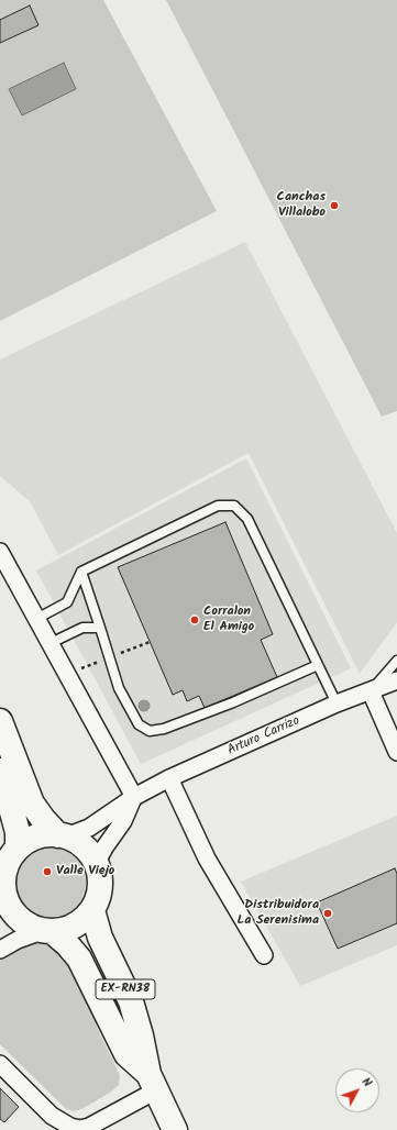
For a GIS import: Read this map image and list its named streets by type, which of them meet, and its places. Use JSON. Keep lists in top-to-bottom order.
{
  "streets": {
    "main road": ["EX-RN38"],
    "street": ["Arturo Carrizo"]
  },
  "crossings": [
    ["Arturo Carrizo", "EX-RN38"]
  ],
  "places": [
    "Canchas Villalobo",
    "Corralon El Amigo",
    "Valle Viejo",
    "Distribuidora La Serenisima"
  ],
  "north": "top right"
}
